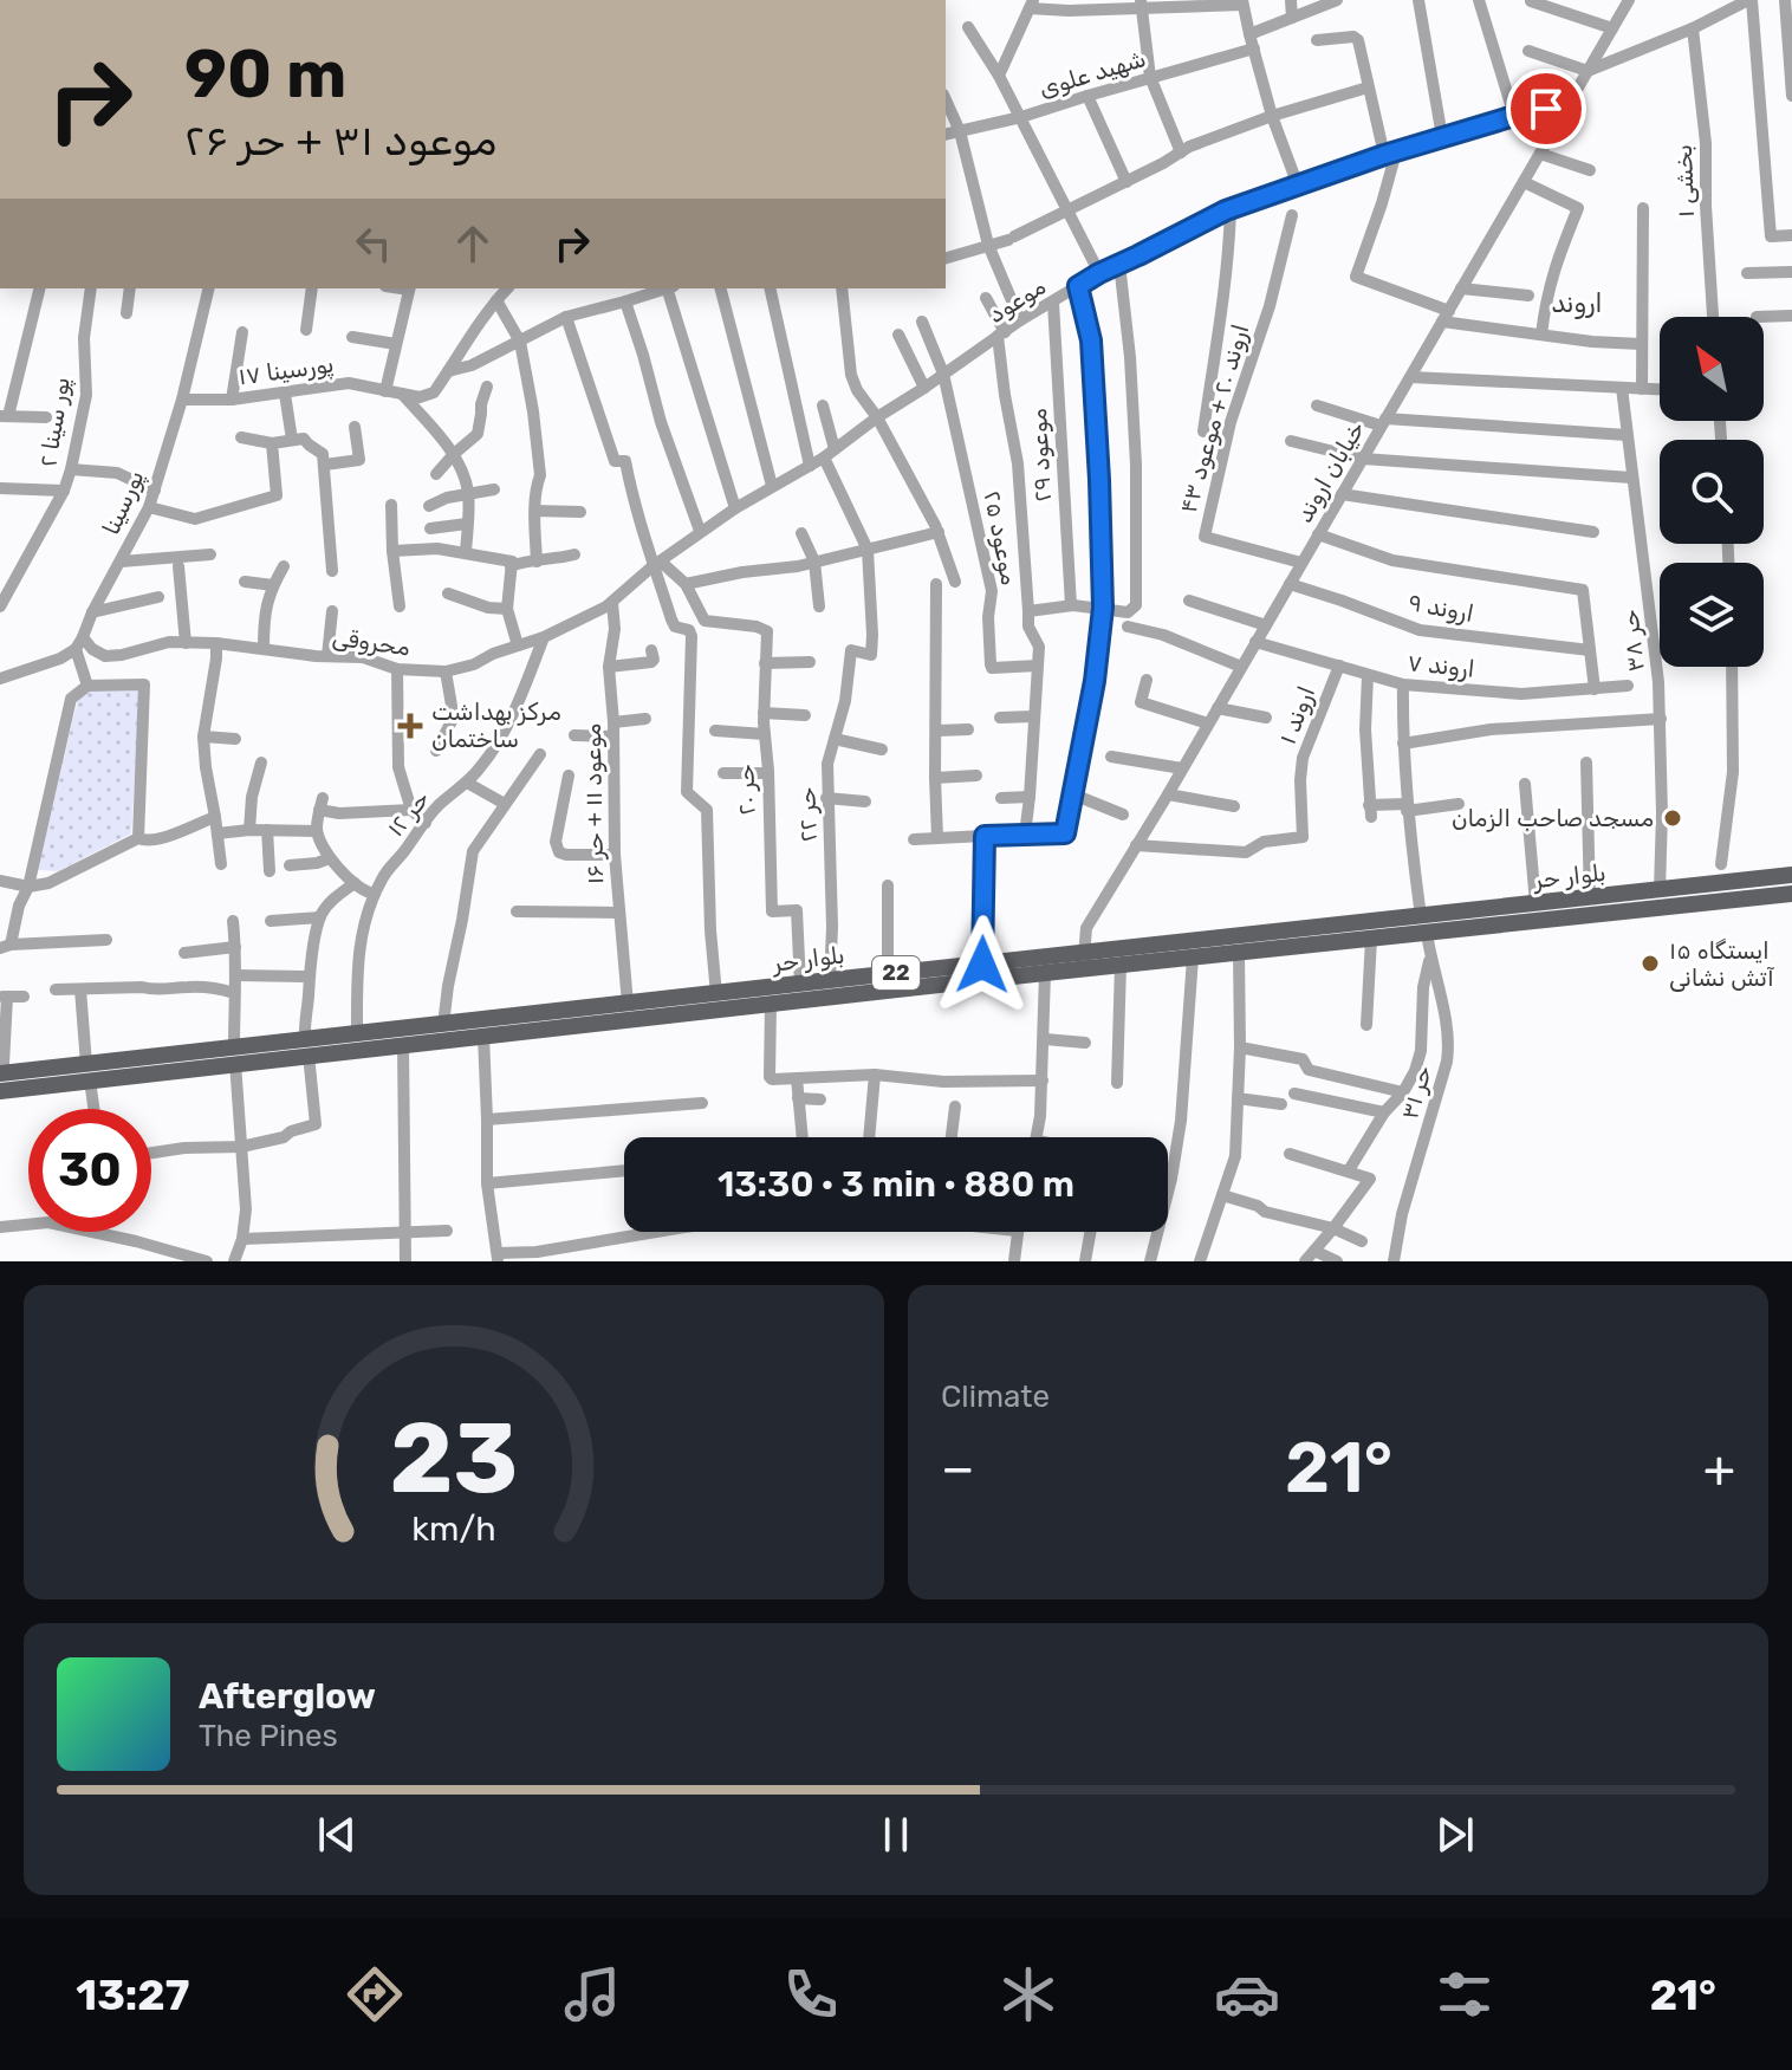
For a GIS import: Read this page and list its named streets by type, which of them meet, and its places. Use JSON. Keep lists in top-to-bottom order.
{
  "streets": {
    "main road": ["بلوار حر", "22"],
    "street": [
      "شهید علوی",
      "بخشی ۱",
      "موعود",
      "پورسینا ۱۷",
      "اروند ۲۰ + موعود ۴۳",
      "پور سینا ۲",
      "موعود ۲۹",
      "خیابان اروند",
      "پورسینا",
      "موعود ۲۵",
      "اروند ۹",
      "حر ۳۸",
      "محروقی",
      "اروند ۷",
      "اروند ۱",
      "حر ۲۰",
      "موعود ۱۱ + حر ۱۶",
      "حر ۱۲",
      "حر ۲۲",
      "حر ۳۱"
    ]
  },
  "crossings": [
    ["موعود", "موعود ۲۹"],
    ["موعود", "خیابان اروند"],
    ["موعود", "موعود ۲۵"],
    ["موعود", "محروقی"],
    ["موعود", "موعود ۱۱ + حر ۱۶"],
    ["موعود", "حر ۱۲"],
    ["پورسینا ۱۷", "پورسینا"],
    ["اروند ۲۰ + موعود ۴۳", "خیابان اروند"],
    ["موعود ۲۹", "موعود ۲۵"],
    ["خیابان اروند", "اروند ۹"],
    ["خیابان اروند", "اروند ۷"],
    ["خیابان اروند", "اروند ۱"],
    ["خیابان اروند", "بلوار حر"],
    ["پورسینا", "محروقی"],
    ["حر ۳۸", "بلوار حر"],
    ["محروقی", "حر ۱۲"],
    ["اروند ۷", "اروند ۱"],
    ["اروند ۷", "حر ۳۱"],
    ["حر ۲۰", "بلوار حر"],
    ["موعود ۱۱ + حر ۱۶", "بلوار حر"],
    ["حر ۱۲", "بلوار حر"],
    ["حر ۲۲", "بلوار حر"],
    ["بلوار حر", "حر ۳۱"]
  ],
  "districts": ["اروند"],
  "places": {
    "health": ["مرکز بهداشت ساختمان"],
    "other": ["مسجد صاحب الزمان", "ایستگاه ۱۵ آتش نشانی"]
  },
  "north": "top left",
  "page": {
    "turn": ["90 m", "موعود ۳۱ + حر ۲۶"],
    "limit": "30",
    "trip": "13:30 · 3 min · 880 m",
    "tile": "Climate",
    "heat": ["−", "21°", "+"],
    "song": ["Afterglow", "The Pines"],
    "tabs": ["13:27", "21°"],
    "gauge": ["23", "km/h"]
  }
}
